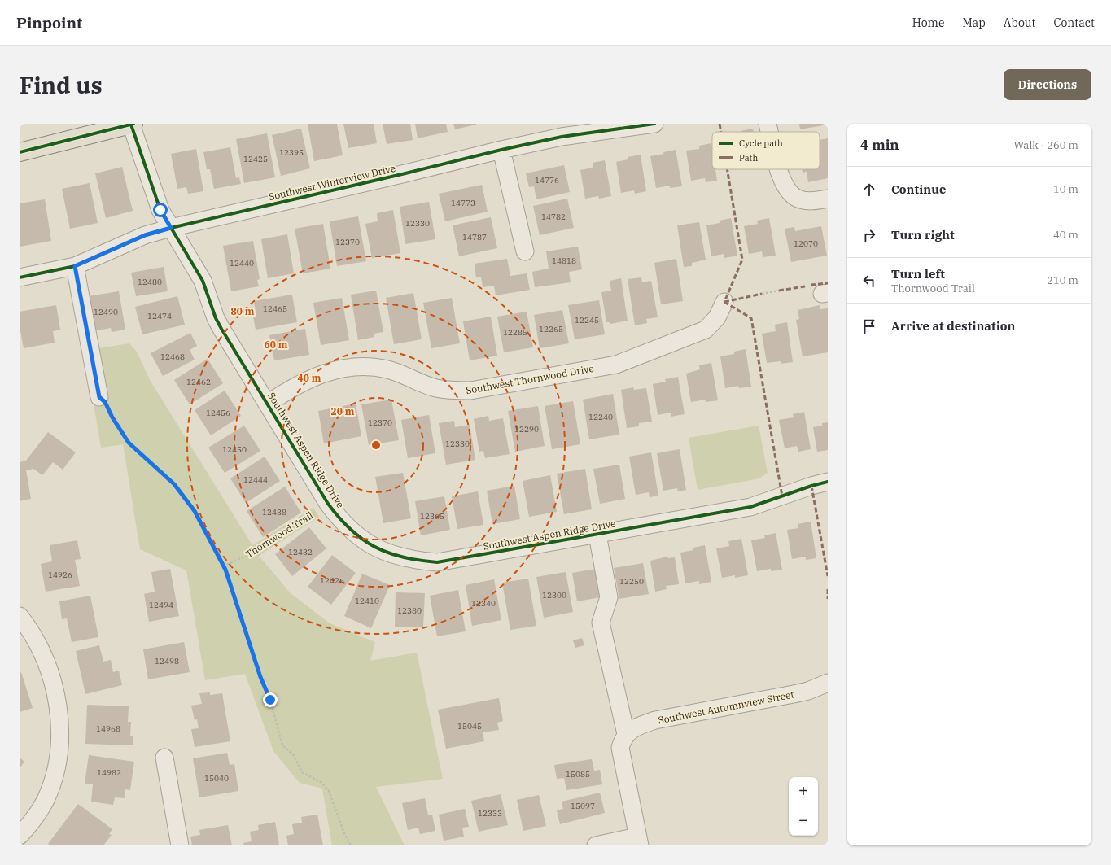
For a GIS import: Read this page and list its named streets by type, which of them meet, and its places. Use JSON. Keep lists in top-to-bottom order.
{
  "streets": {
    "street": [
      "Southwest Winterview Drive",
      "Southwest Thornwood Drive",
      "Southwest Aspen Ridge Drive",
      "Southwest Autumnview Street"
    ],
    "path": ["Thornwood Trail"]
  },
  "crossings": [
    ["Southwest Winterview Drive", "Southwest Aspen Ridge Drive"],
    ["Southwest Thornwood Drive", "Southwest Aspen Ridge Drive"]
  ],
  "house_numbers": [
    "12395",
    "12425",
    "14776",
    "14773",
    "14782",
    "12330",
    "14787",
    "12370",
    "12070",
    "14818",
    "12440",
    "12480",
    "12465",
    "12490",
    "12474",
    "12245",
    "12265",
    "12285",
    "12468",
    "12462",
    "12456",
    "12240",
    "12370",
    "12290",
    "12330",
    "12450",
    "12444",
    "12438",
    "12365",
    "12432",
    "14926",
    "12426",
    "12250",
    "12300",
    "12410",
    "12340",
    "12494",
    "12380",
    "12498",
    "15045",
    "14968",
    "14982",
    "15085",
    "15040",
    "15097",
    "12333"
  ],
  "legend": ["Cycle path", "Path"],
  "page": {
    "header": "Pinpoint",
    "nav": [
      "Home",
      "Map",
      "About",
      "Contact"
    ],
    "buttons": "Directions",
    "title": "Find us",
    "heading": ["4 min", "Walk · 260 m"],
    "list": [
      ["Continue", "10 m"],
      ["Turn right", "40 m"],
      ["Turn left", "Thornwood Trail", "210 m"],
      "Arrive at destination"
    ],
    "map_buttons": ["+", "−"]
  },
  "rings": [
    "80 m",
    "60 m",
    "40 m",
    "20 m"
  ]
}
